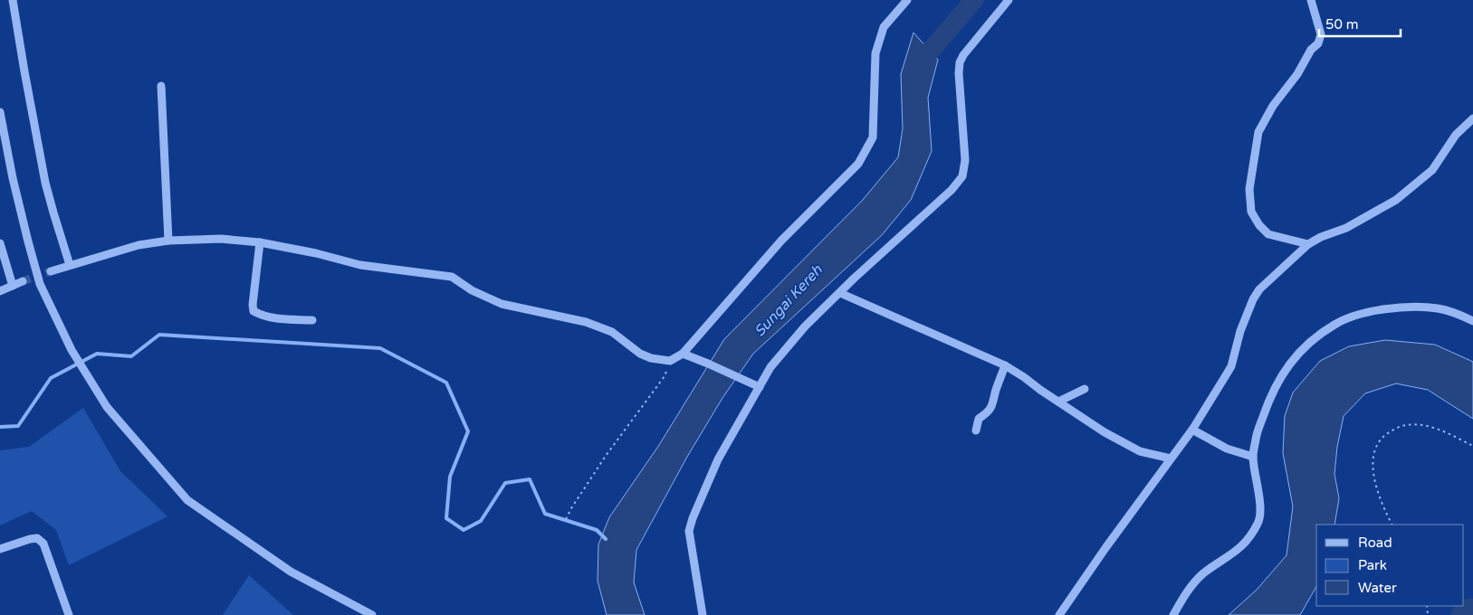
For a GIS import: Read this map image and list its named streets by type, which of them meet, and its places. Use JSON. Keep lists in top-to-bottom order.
{
  "water": ["Sungai Kereh"],
  "legend": ["Road", "Park", "Water"],
  "scale_bar": "50 m"
}
